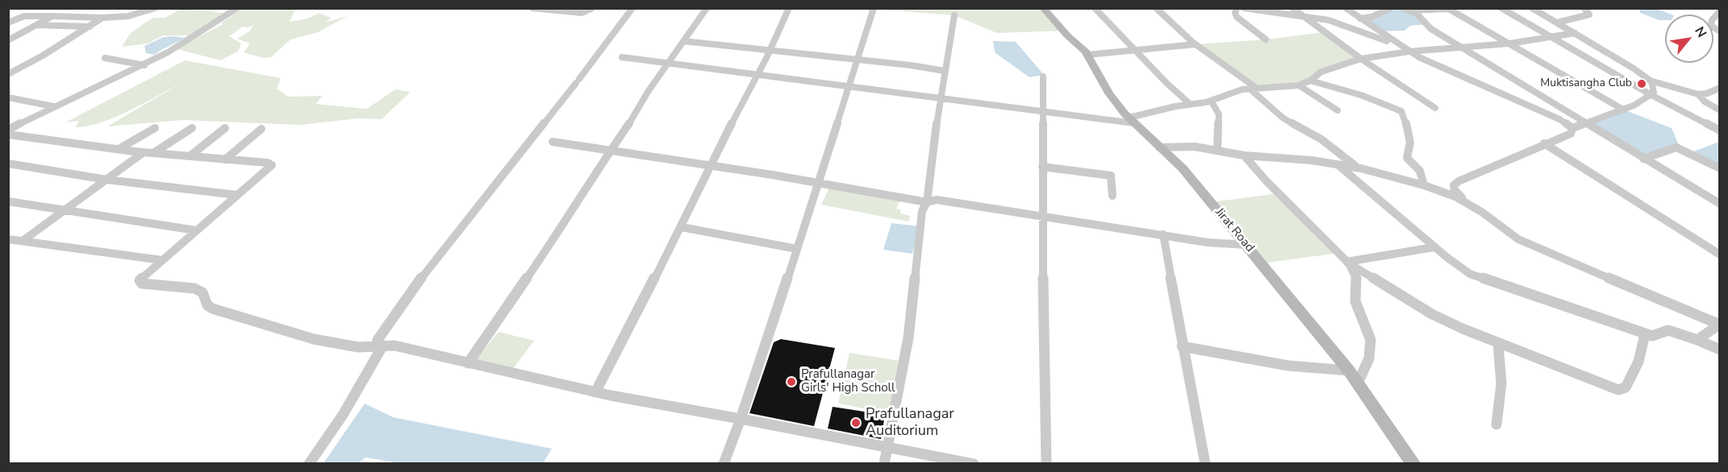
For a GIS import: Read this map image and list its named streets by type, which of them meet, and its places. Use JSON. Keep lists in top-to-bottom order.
{
  "streets": {
    "main road": ["Jirat Road"]
  },
  "places": ["Muktisangha Club", "Prafullanagar Girls' High Scholl", "Prafullanagar Auditorium"],
  "north": "top right"
}
